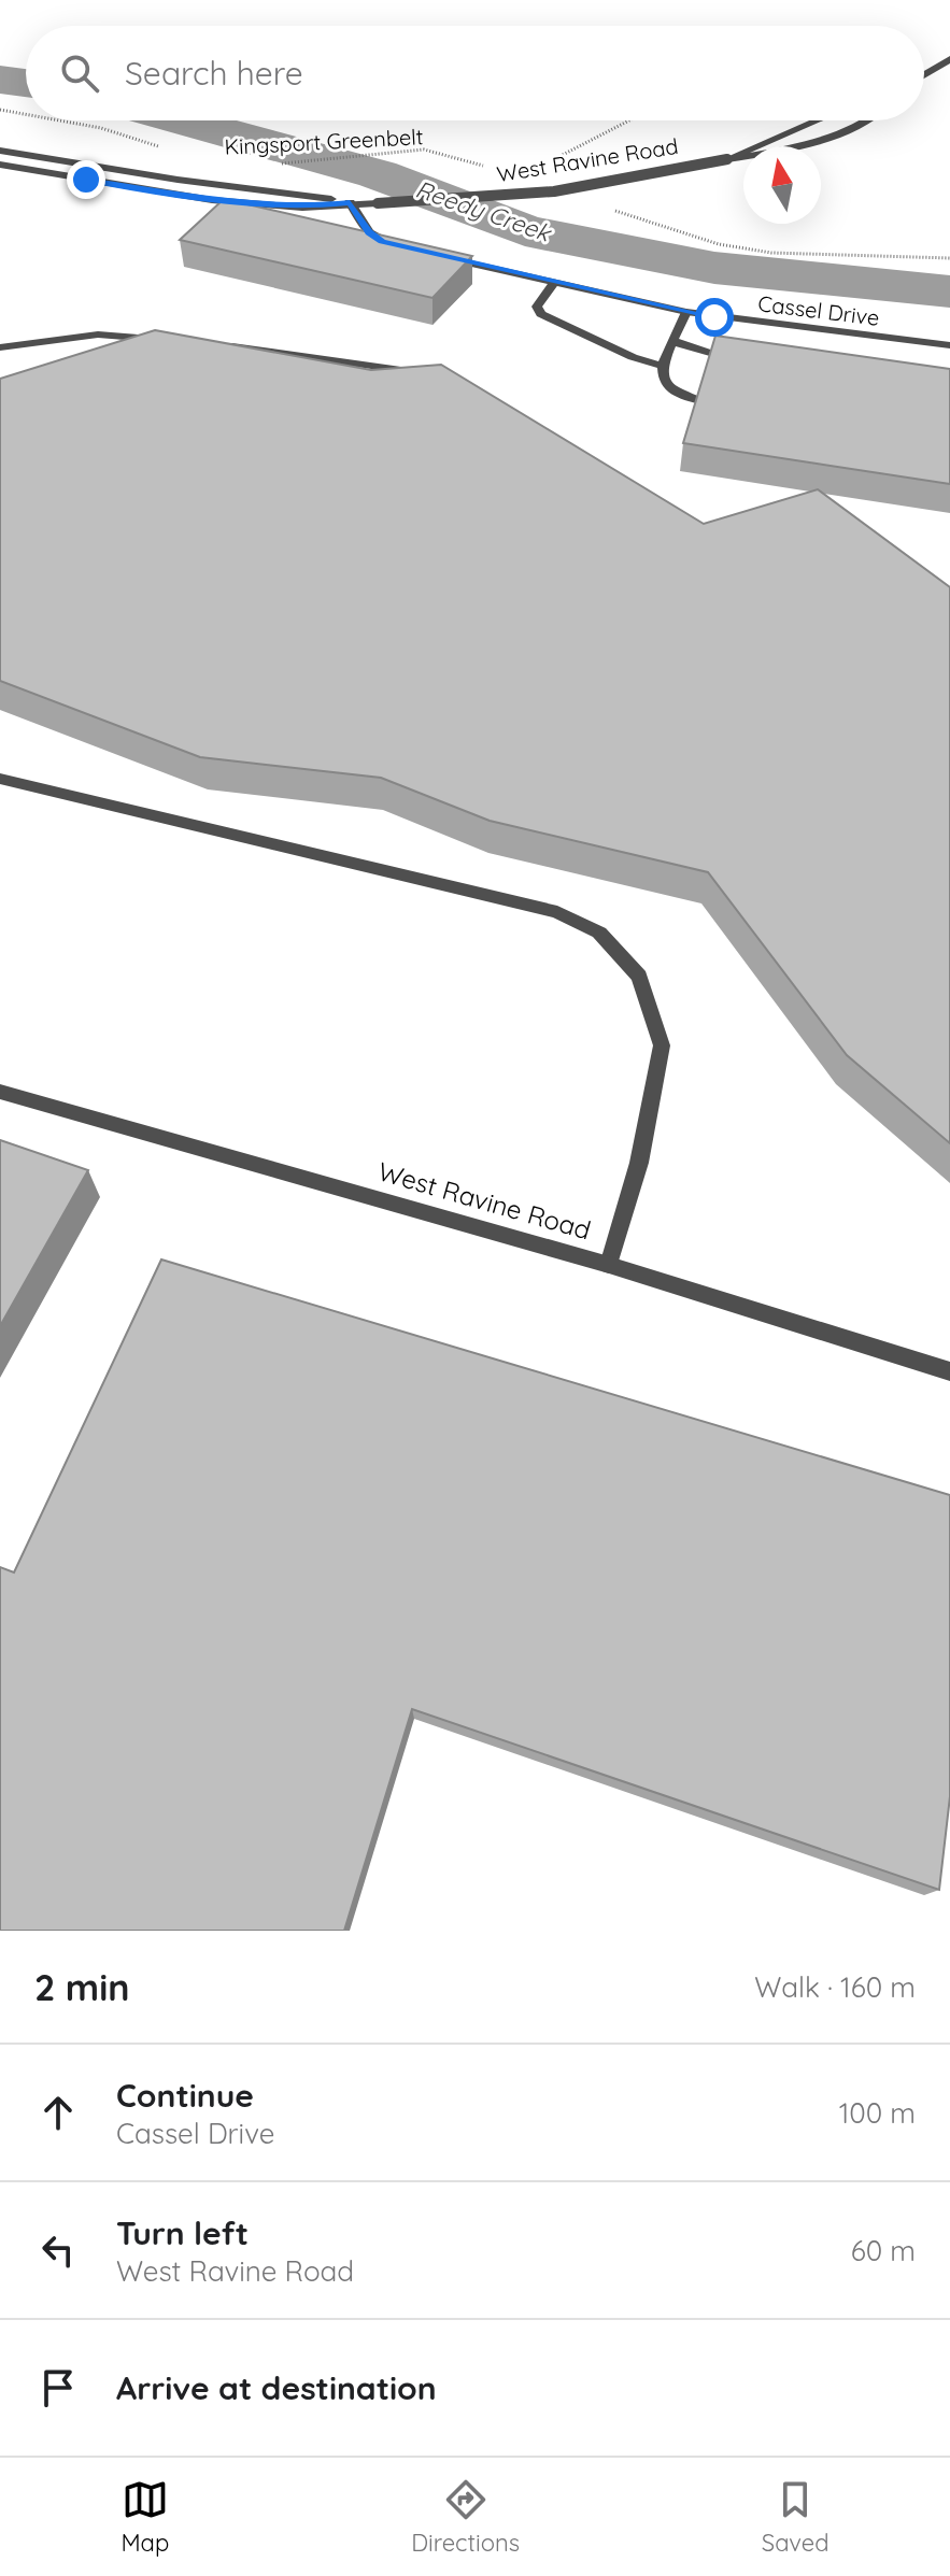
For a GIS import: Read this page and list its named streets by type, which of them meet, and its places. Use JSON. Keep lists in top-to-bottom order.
{
  "streets": {
    "street": ["West Ravine Road", "Cassel Drive"],
    "path": ["Kingsport Greenbelt"]
  },
  "water": ["Reedy Creek"],
  "north": "top",
  "page": {
    "search": "Search here",
    "heading": ["2 min", "Walk · 160 m"],
    "list": [
      ["Continue", "Cassel Drive", "100 m"],
      ["Turn left", "West Ravine Road", "60 m"],
      "Arrive at destination"
    ],
    "nav": ["Map", "Directions", "Saved"]
  }
}
